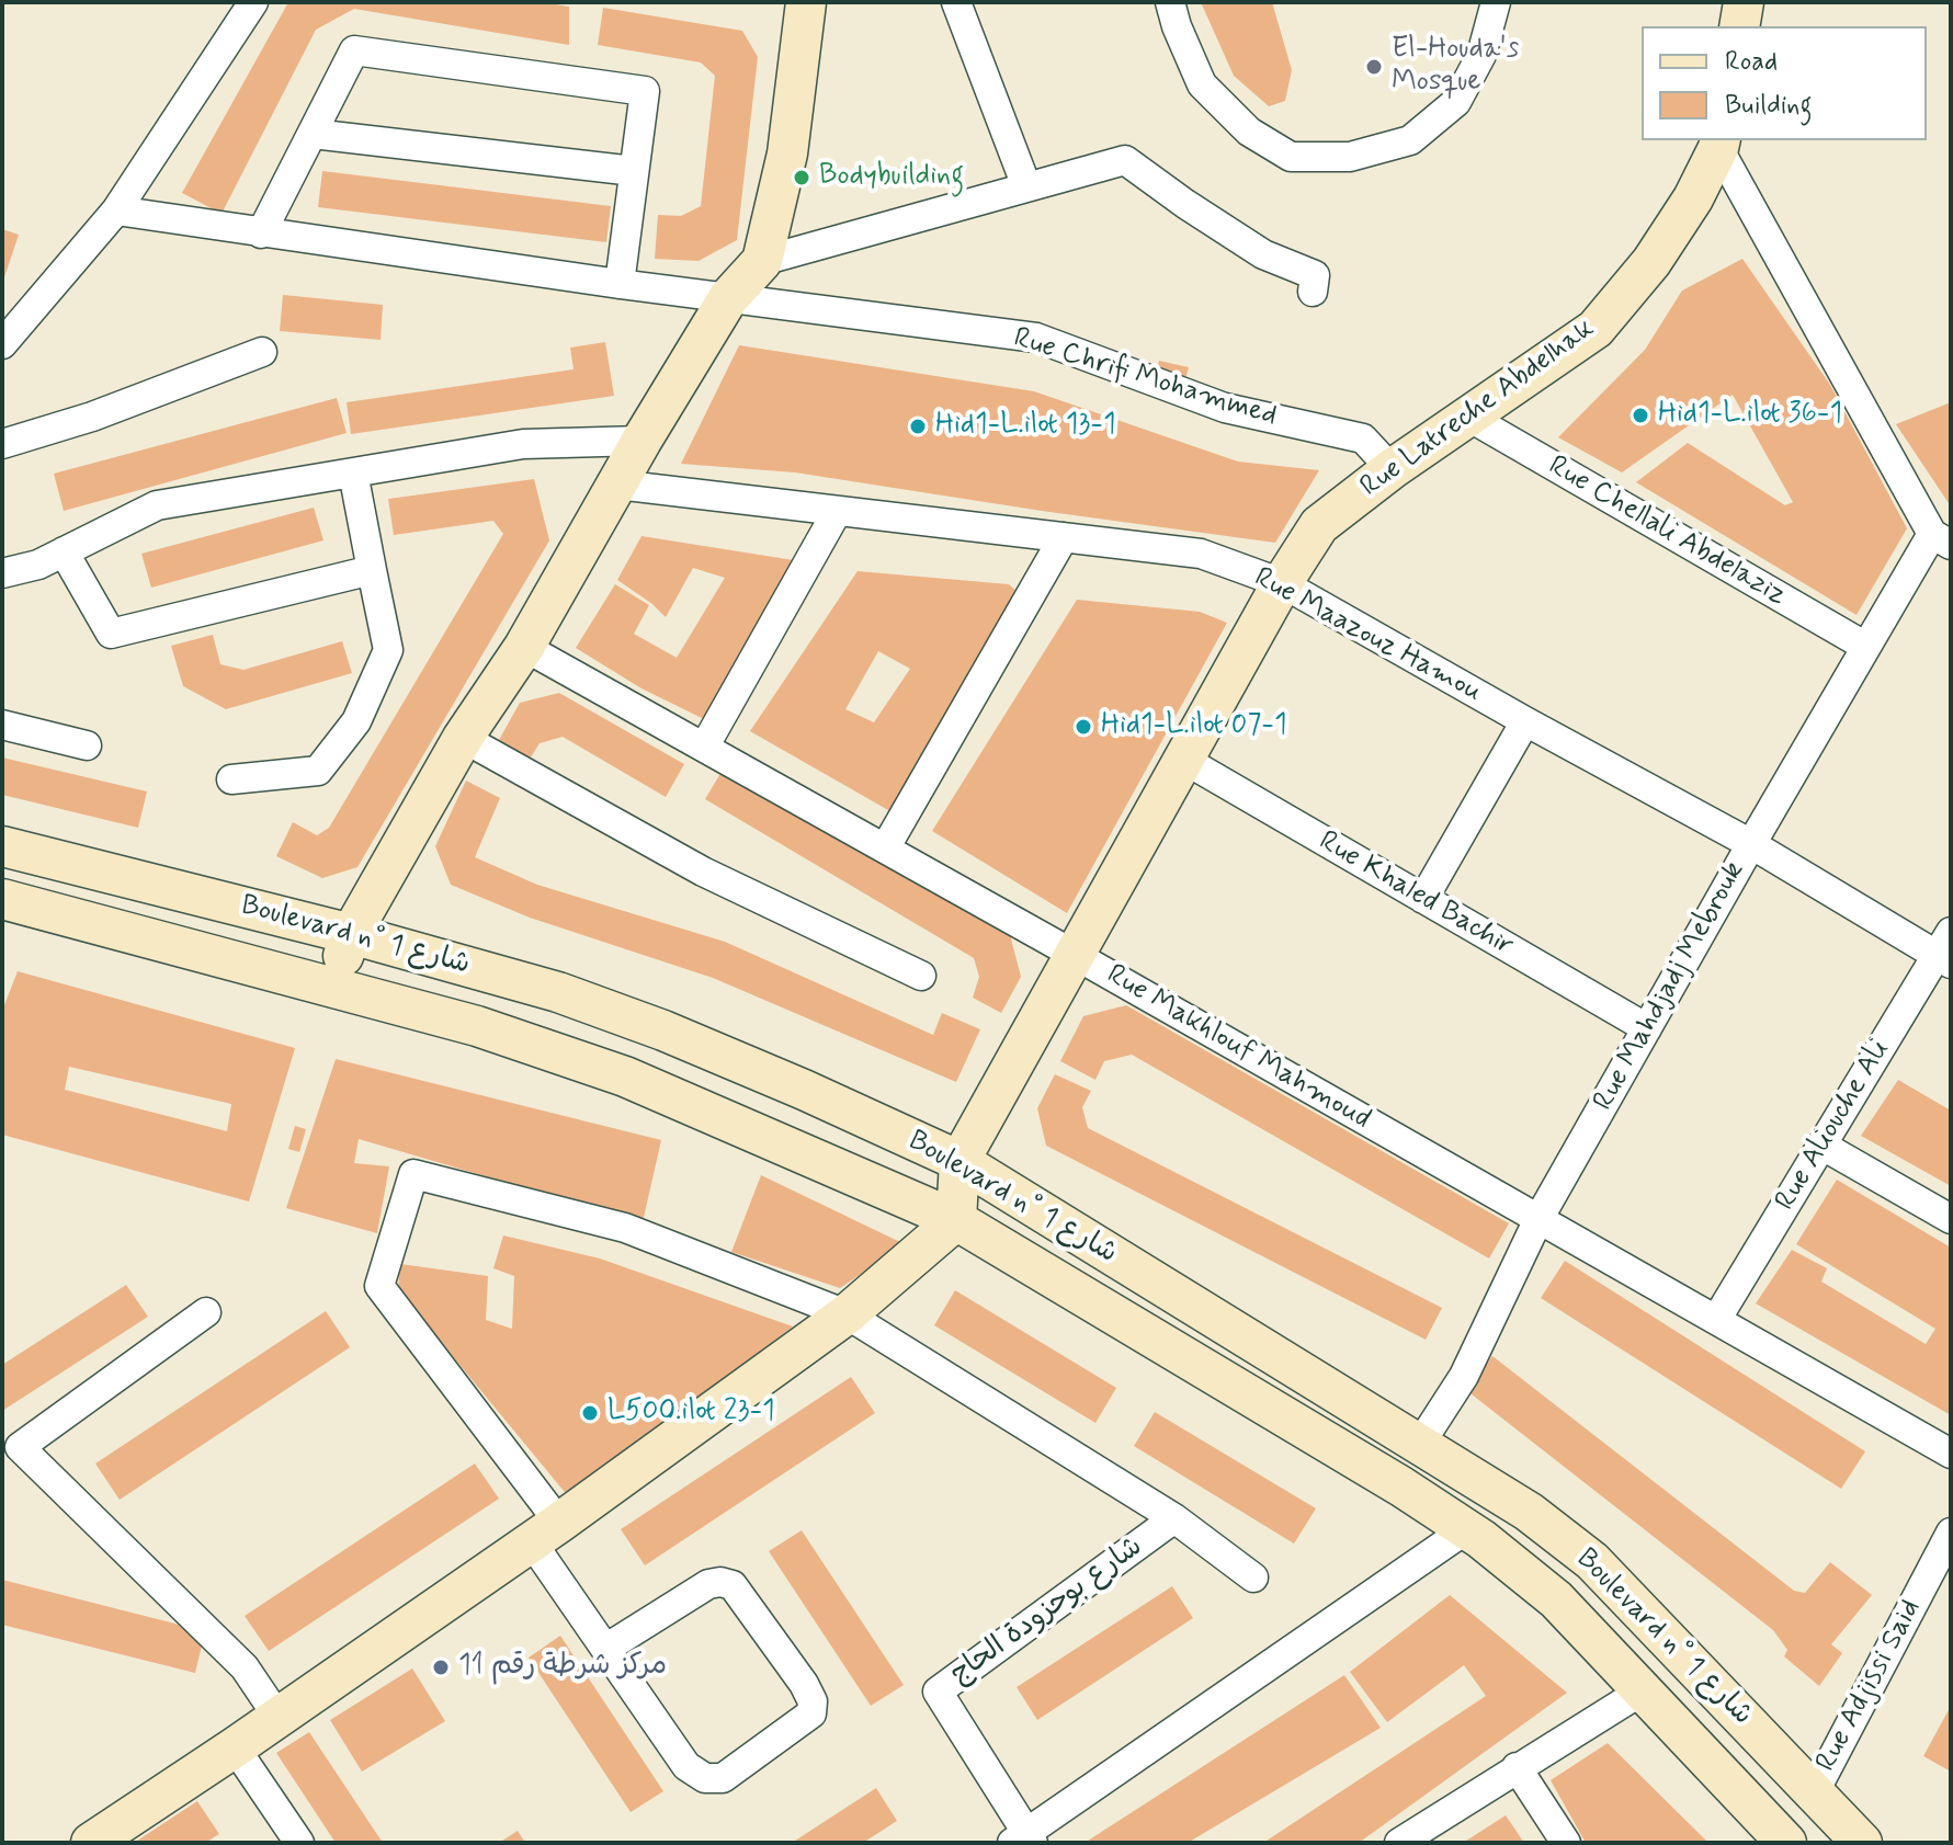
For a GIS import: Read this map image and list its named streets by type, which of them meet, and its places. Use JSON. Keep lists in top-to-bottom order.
{
  "streets": {
    "main road": ["Rue Latreche Abdelhak", "Boulevard n° شارع 1"],
    "street": [
      "Rue Chrifi Mohammed",
      "Rue Chellali Abdelaziz",
      "Rue Maazouz Hamou",
      "Rue Khaled Bachir",
      "Rue Mahdjadj Mebrouk",
      "Rue Makhlouf Mahmoud",
      "Rue Aliouche Ali",
      "شارع بوحزودة الحاج",
      "Rue Adjissi Said"
    ]
  },
  "crossings": [
    ["Rue Chrifi Mohammed", "Rue Latreche Abdelhak"],
    ["Rue Latreche Abdelhak", "Rue Chellali Abdelaziz"],
    ["Rue Latreche Abdelhak", "Rue Maazouz Hamou"],
    ["Rue Latreche Abdelhak", "Rue Khaled Bachir"],
    ["Rue Latreche Abdelhak", "Boulevard n° شارع 1"],
    ["Rue Latreche Abdelhak", "Rue Makhlouf Mahmoud"],
    ["Rue Chellali Abdelaziz", "Rue Mahdjadj Mebrouk"],
    ["Rue Maazouz Hamou", "Rue Mahdjadj Mebrouk"],
    ["Rue Maazouz Hamou", "Rue Aliouche Ali"],
    ["Rue Khaled Bachir", "Rue Mahdjadj Mebrouk"],
    ["Boulevard n° شارع 1", "Rue Mahdjadj Mebrouk"],
    ["Boulevard n° شارع 1", "Rue Adjissi Said"],
    ["Rue Mahdjadj Mebrouk", "Rue Makhlouf Mahmoud"],
    ["Rue Makhlouf Mahmoud", "Rue Aliouche Ali"]
  ],
  "places": [
    "El-Houda's Mosque",
    "Bodybuilding",
    "Hid1-L.ilot 36-1",
    "Hid1-L.ilot 13-1",
    "Hid1-L.ilot 07-1",
    "L500.ilot 23-1",
    "مركز شرطة رقم 11"
  ],
  "legend": ["Road", "Building"]
}
